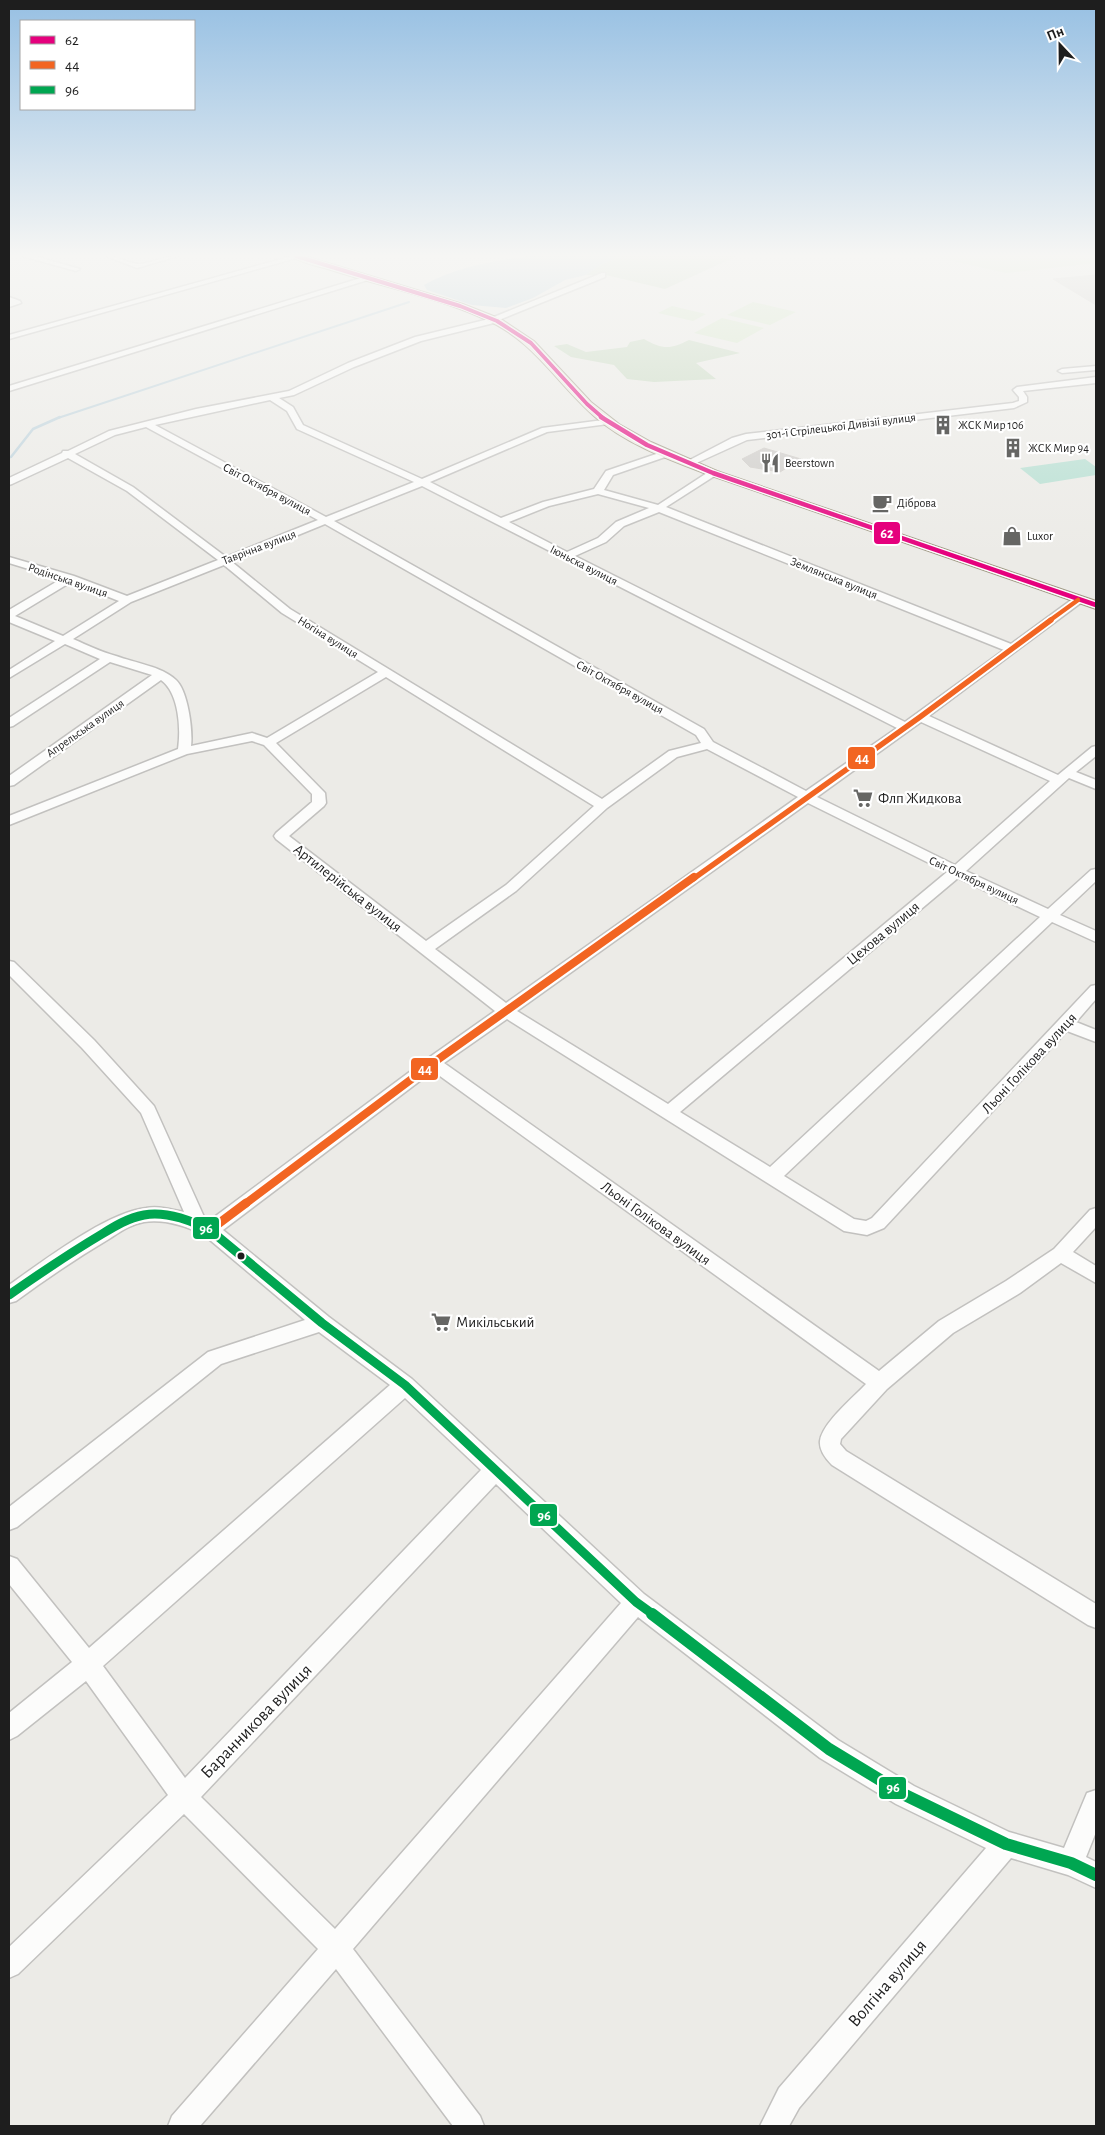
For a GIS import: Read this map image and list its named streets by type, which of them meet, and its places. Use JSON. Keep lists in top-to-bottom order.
{
  "streets": {
    "street": [
      "301-ї Стрілецької Дивізії вулиця",
      "Світ Октября вулиця",
      "Таврічна вулиця",
      "Iюньска вулиця",
      "Землянська вулиця",
      "Родінська вулиця",
      "Ногіна вулиця",
      "Апрельська вулиця",
      "Артилерійська вулиця",
      "Цехова вулиця",
      "Льоні Голікова вулиця",
      "Баранникова вулиця",
      "Волгіна вулиця"
    ]
  },
  "crossings": [
    ["Світ Октября вулиця", "Таврічна вулиця"],
    ["Світ Октября вулиця", "Цехова вулиця"],
    ["Таврічна вулиця", "Iюньска вулиця"],
    ["Таврічна вулиця", "Родінська вулиця"],
    ["Таврічна вулиця", "Ногіна вулиця"],
    ["Iюньска вулиця", "Землянська вулиця"]
  ],
  "places": {
    "building": ["ЖСК Мир 106", "ЖСК Мир 94"],
    "restaurant": ["Beerstown"],
    "cafe": ["Діброва"],
    "shop": ["Luxor"],
    "supermarket": ["Флп Жидкова", "Микільський"]
  },
  "lines": ["transit line 62", "transit line 44", "transit line 96"],
  "legend": ["62", "44", "96"],
  "north": "top"
}
